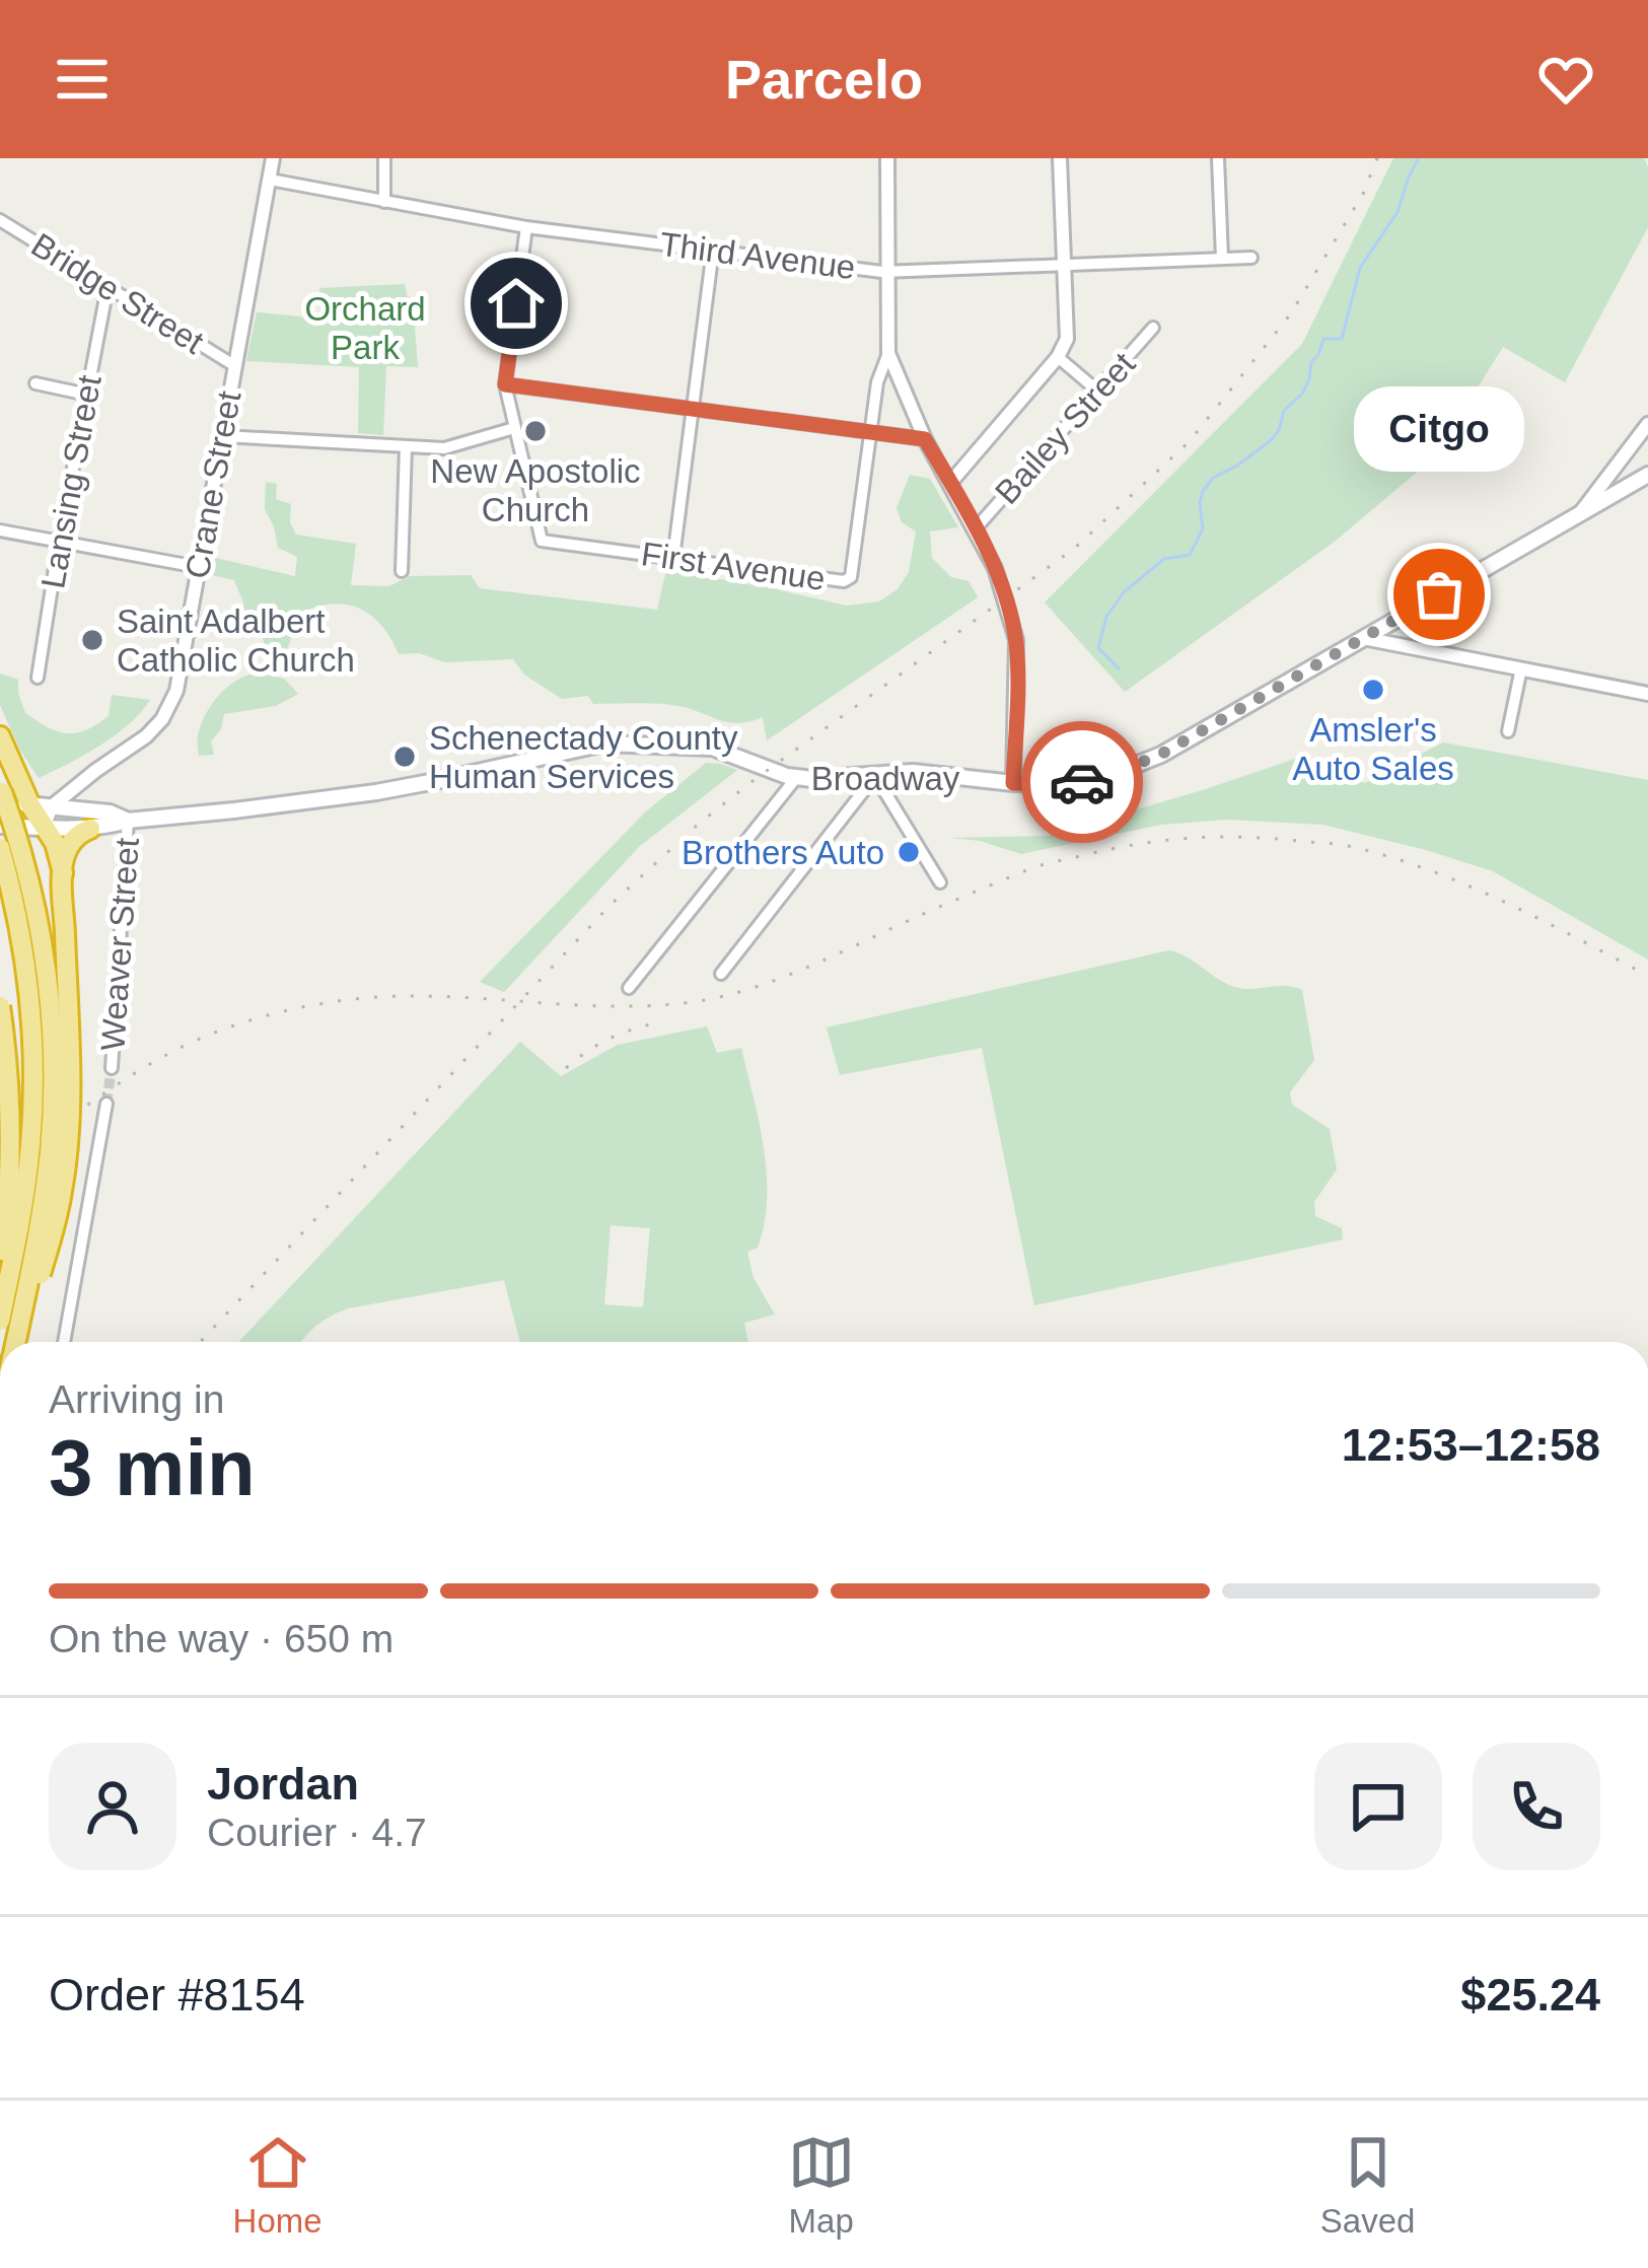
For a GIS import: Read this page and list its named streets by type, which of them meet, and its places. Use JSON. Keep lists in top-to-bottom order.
{
  "streets": {
    "main road": ["Broadway"],
    "street": [
      "Third Avenue",
      "Bridge Street",
      "Bailey Street",
      "Lansing Street",
      "Crane Street",
      "First Avenue",
      "Weaver Street"
    ]
  },
  "crossings": [
    ["Third Avenue", "Crane Street"],
    ["Bridge Street", "Lansing Street"],
    ["Bridge Street", "Crane Street"],
    ["Crane Street", "Broadway"],
    ["Broadway", "Weaver Street"]
  ],
  "parks": ["Orchard Park"],
  "places": [
    "New Apostolic Church",
    "Citgo",
    "Saint Adalbert Catholic Church",
    "Amsler's Auto Sales",
    "Schenectady County Human Services",
    "Brothers Auto"
  ],
  "page": {
    "header": "Parcelo",
    "bubble": "Citgo",
    "heading": ["3 min", "Arriving in", "12:53–12:58"],
    "panel": [
      "Jordan",
      "Courier · 4.7",
      "Order #8154",
      "$25.24"
    ],
    "bar": "On the way · 650 m",
    "tabs": ["Home", "Map", "Saved"]
  }
}
